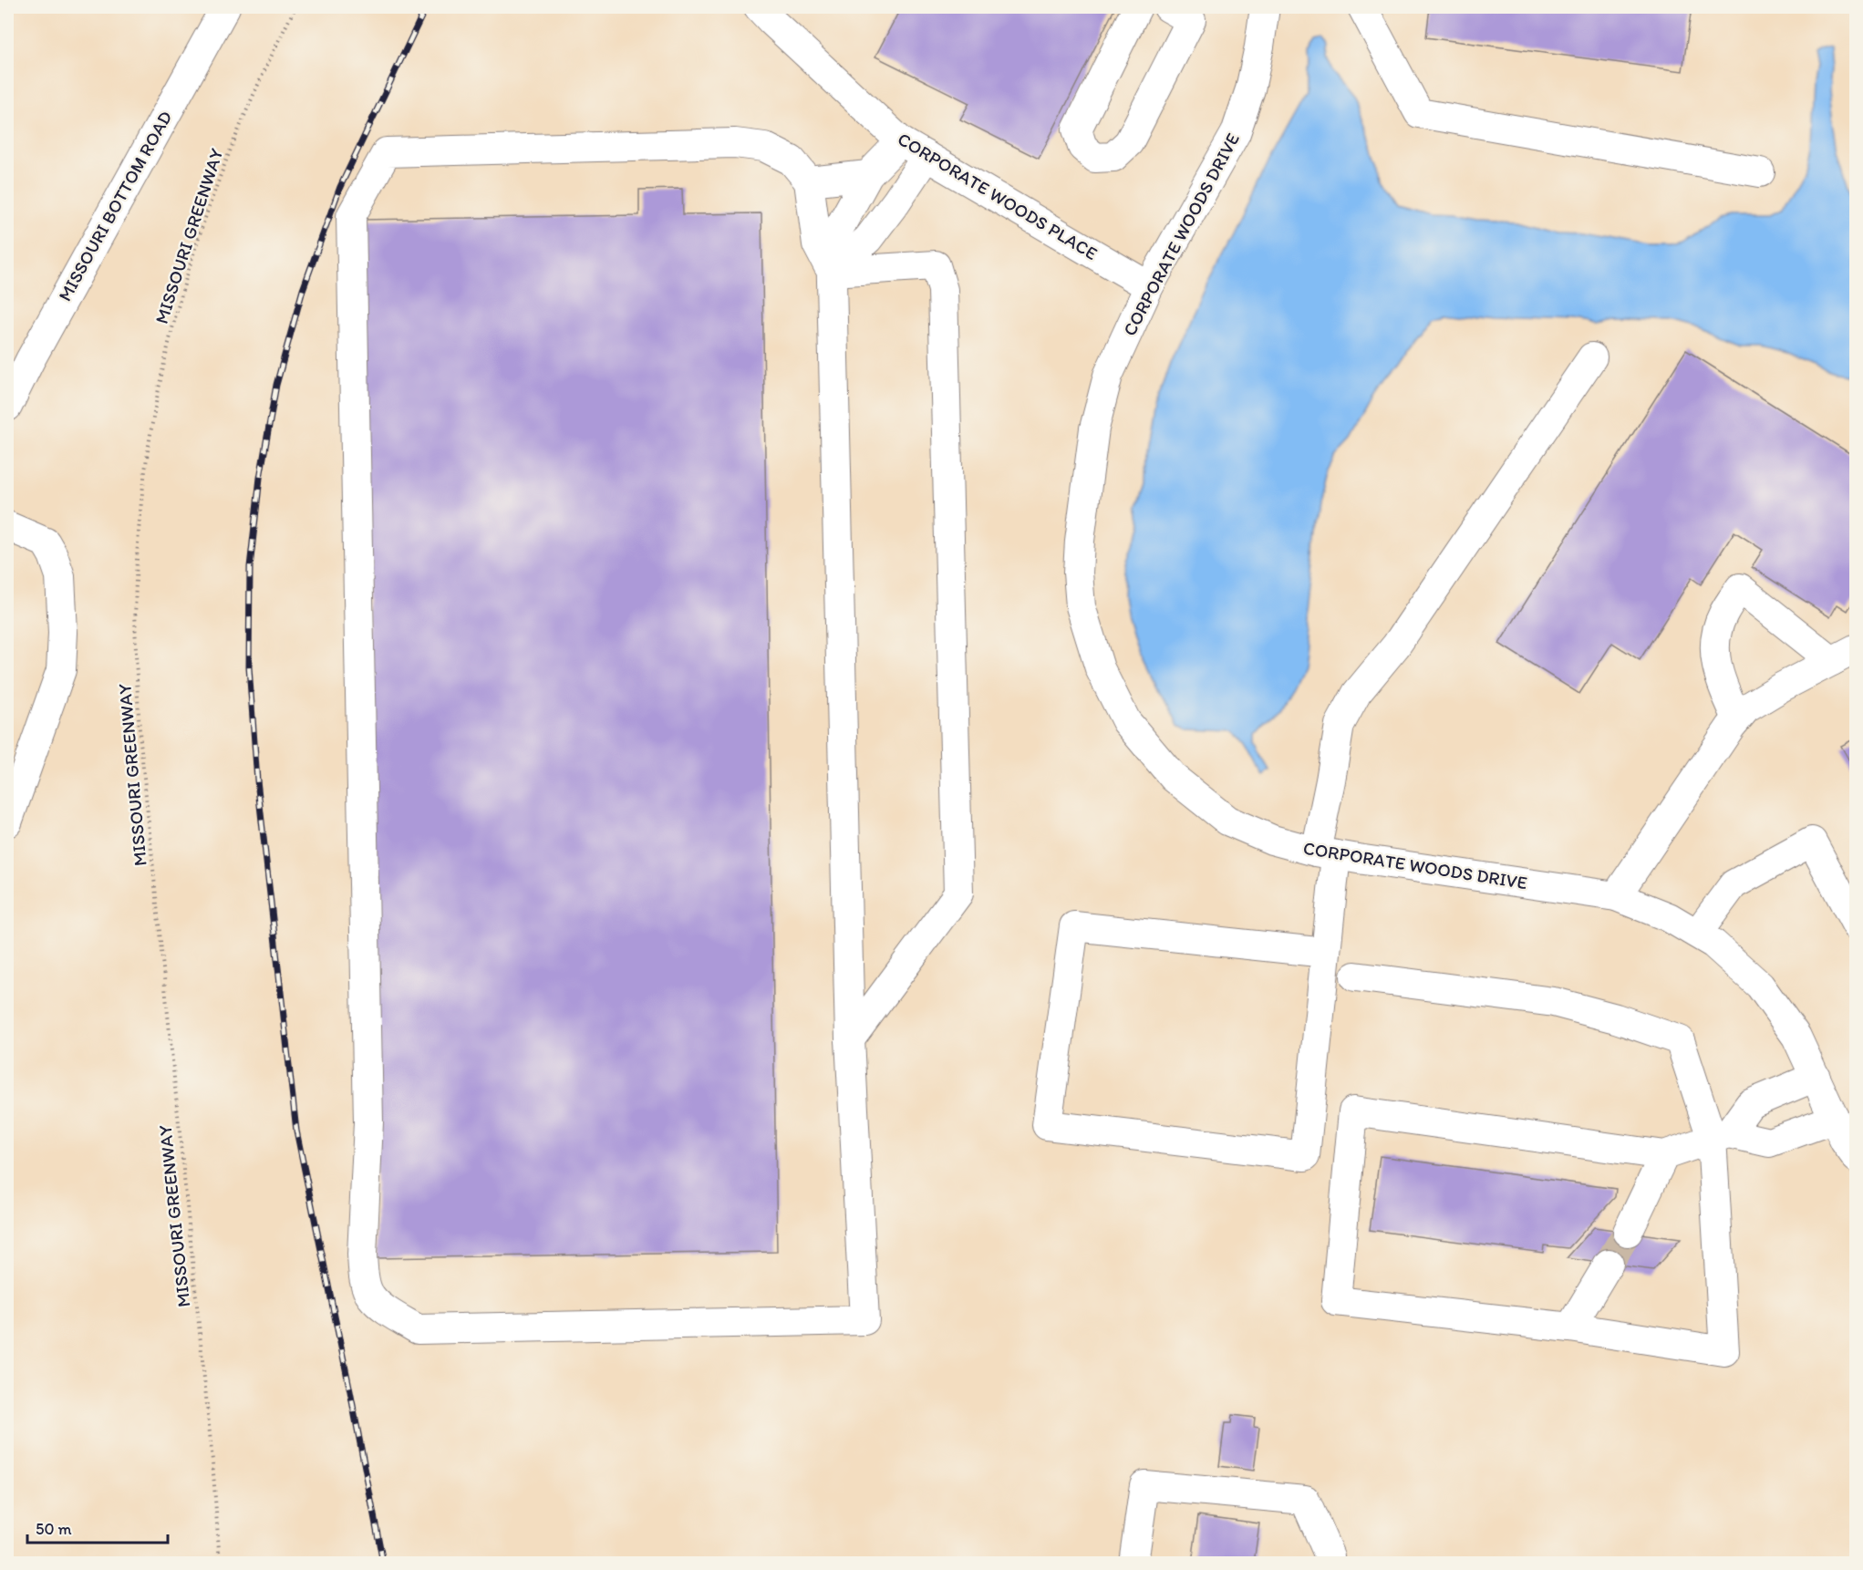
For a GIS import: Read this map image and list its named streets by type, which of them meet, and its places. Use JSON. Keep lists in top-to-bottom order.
{
  "streets": {
    "street": ["CORPORATE WOODS PLACE", "MISSOURI BOTTOM ROAD", "CORPORATE WOODS DRIVE"],
    "path": ["MISSOURI GREENWAY"]
  },
  "crossings": [
    ["CORPORATE WOODS PLACE", "CORPORATE WOODS DRIVE"]
  ],
  "scale_bar": "50 m"
}
